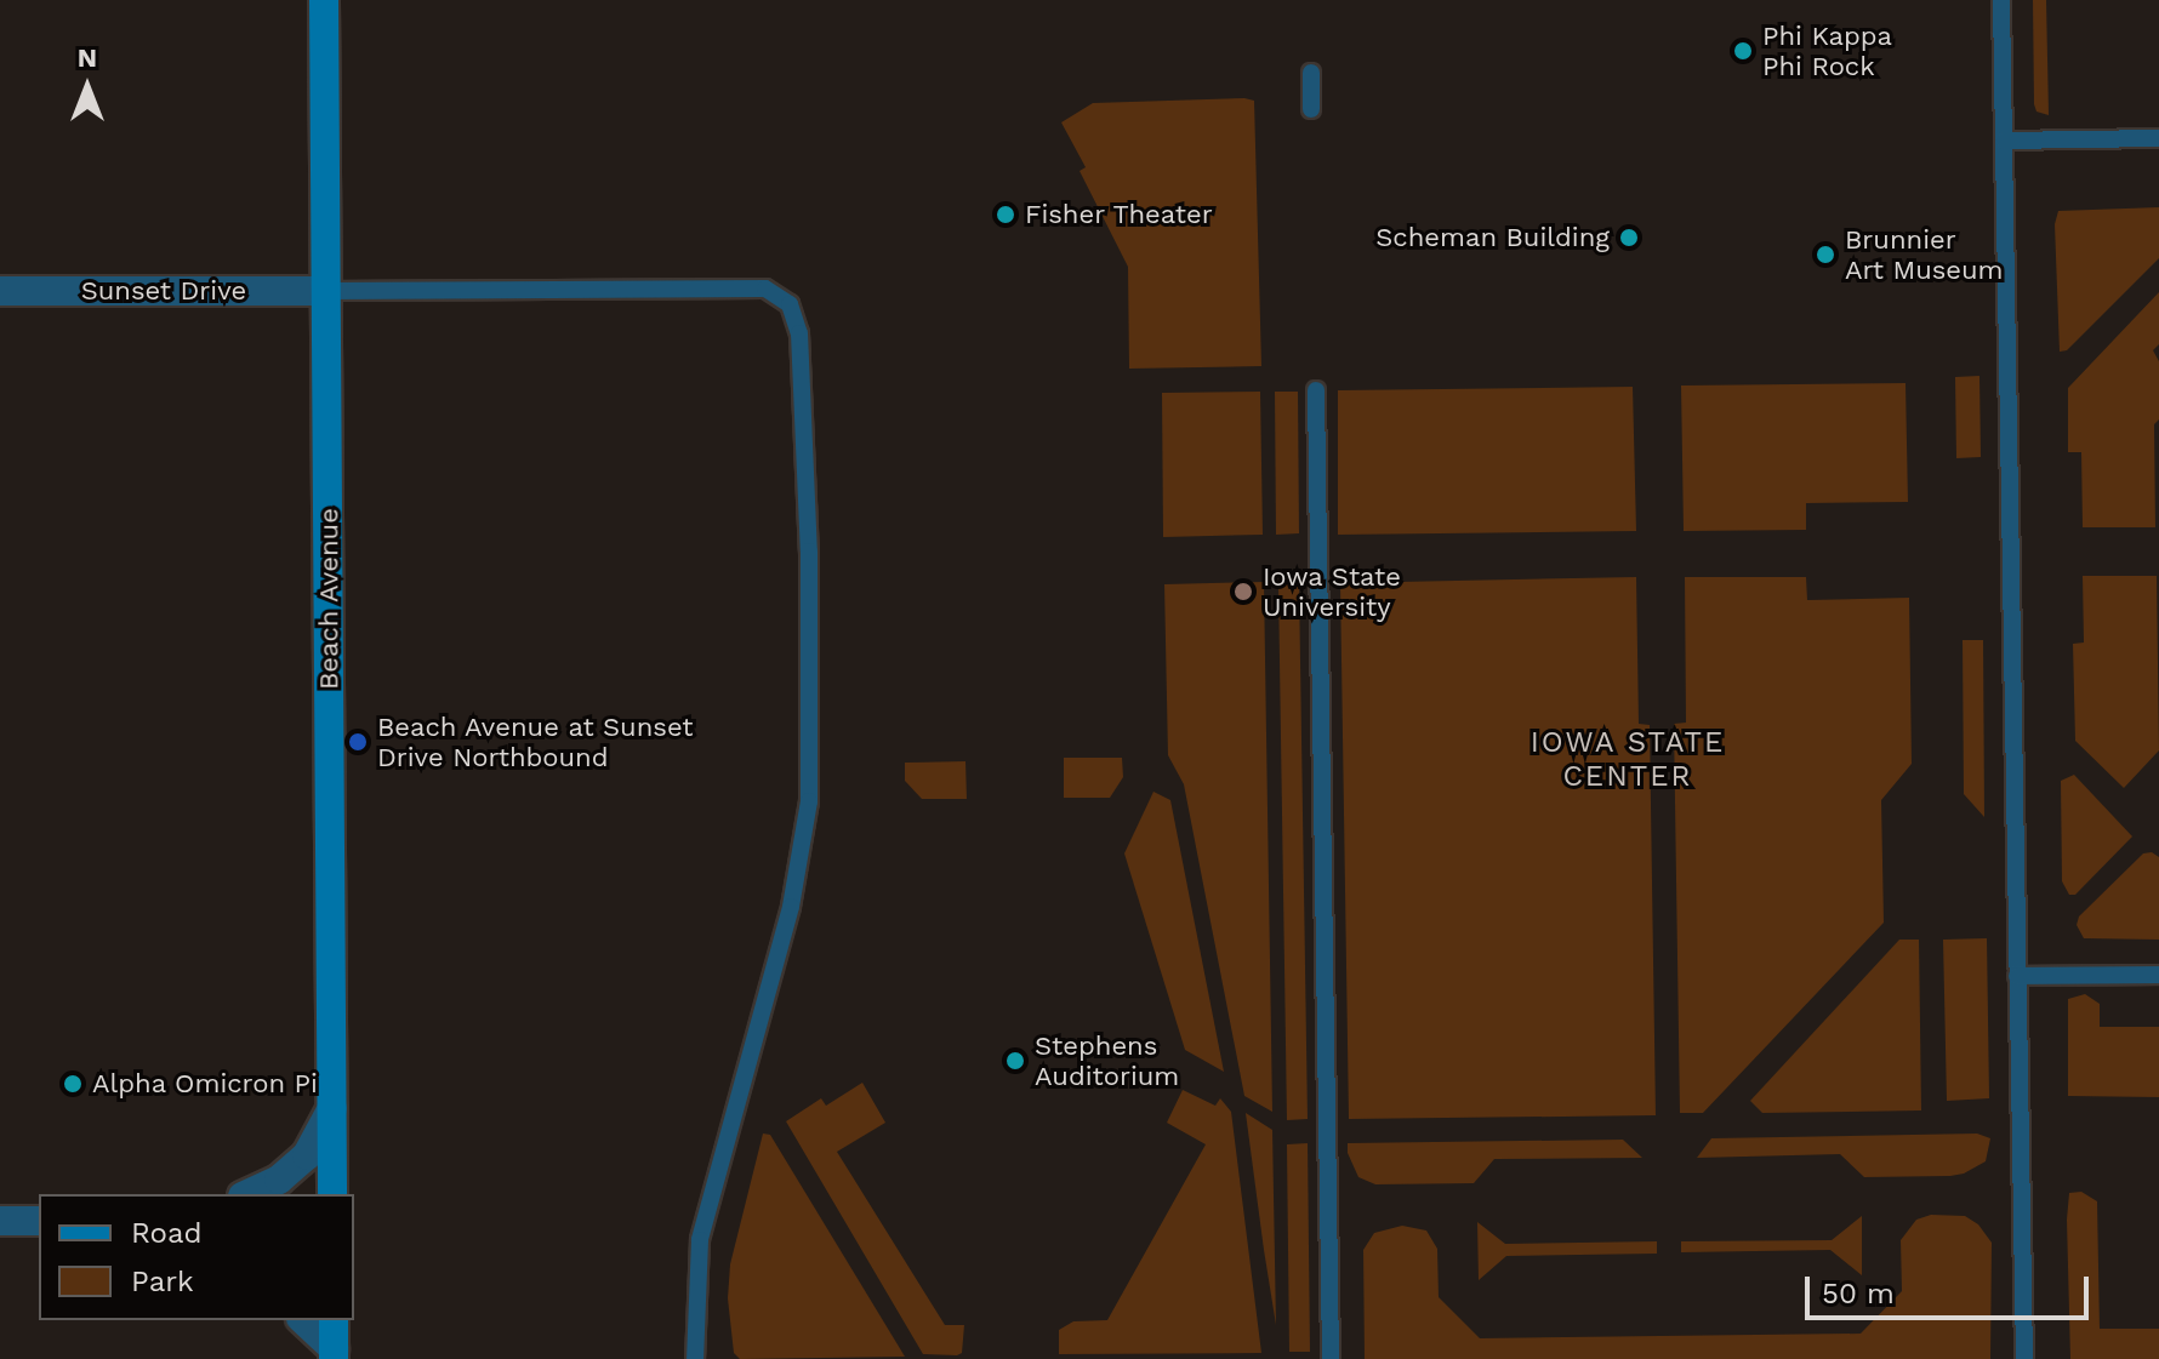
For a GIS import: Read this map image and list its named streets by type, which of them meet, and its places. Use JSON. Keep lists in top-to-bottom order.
{
  "streets": {
    "street": ["Sunset Drive", "Beach Avenue"]
  },
  "crossings": [
    ["Sunset Drive", "Beach Avenue"]
  ],
  "districts": ["IOWA STATE CENTER"],
  "places": [
    "Phi Kappa Phi Rock",
    "Fisher Theater",
    "Scheman Building",
    "Brunnier Art Museum",
    "Iowa State University",
    "Beach Avenue at Sunset Drive Northbound",
    "Stephens Auditorium",
    "Alpha Omicron Pi"
  ],
  "legend": ["Road", "Park"],
  "scale_bar": "50 m",
  "north": "top"
}
